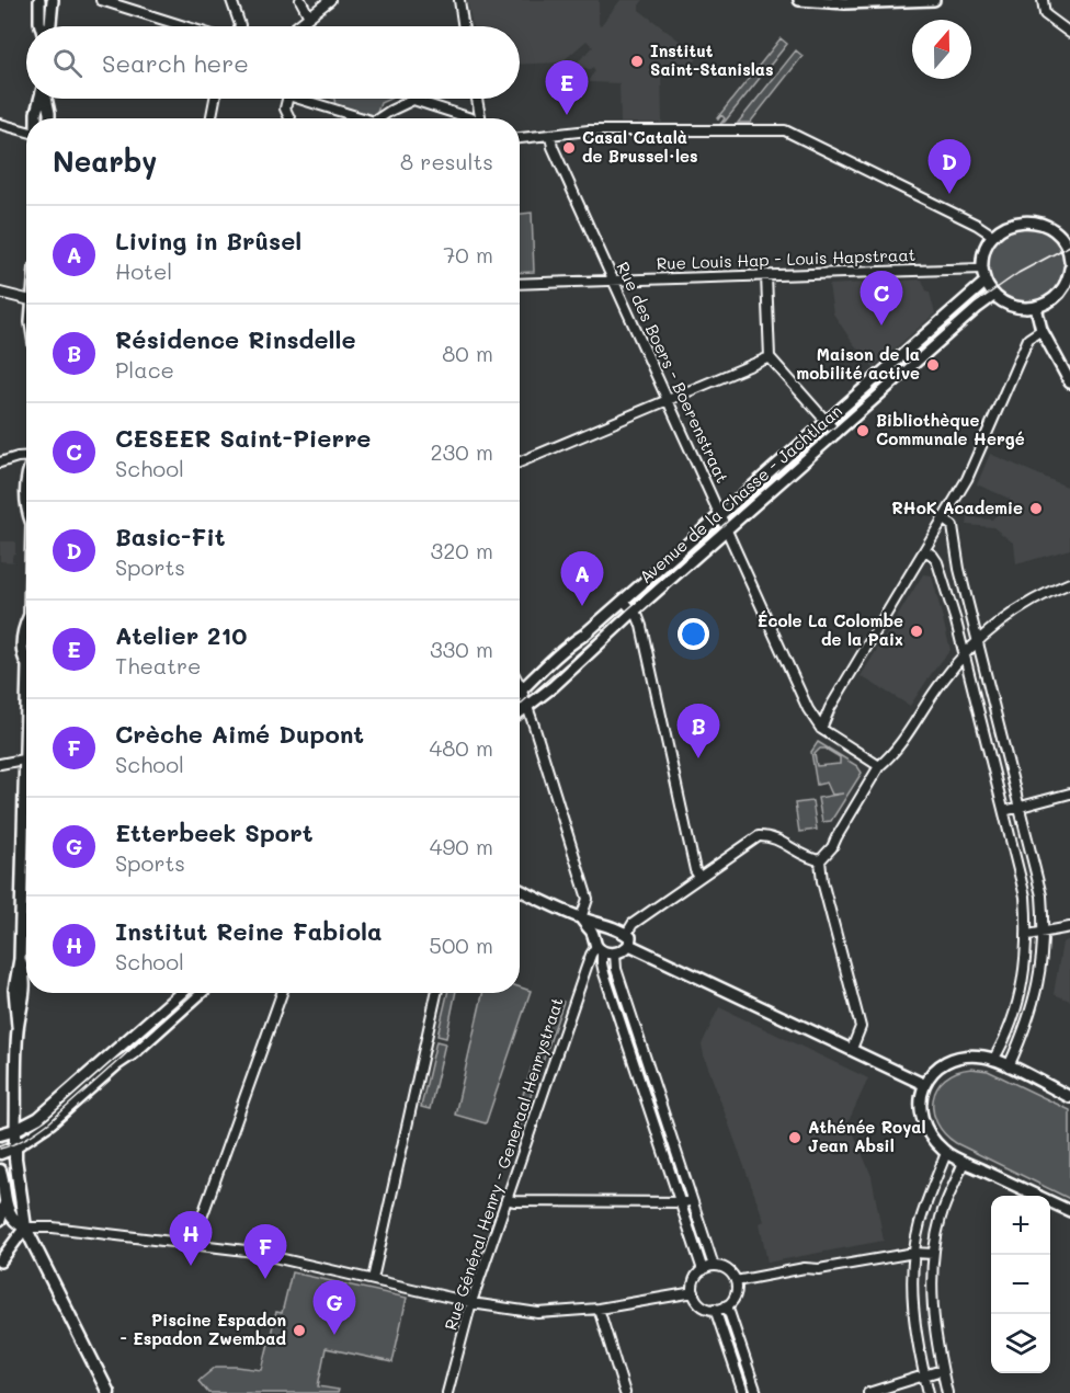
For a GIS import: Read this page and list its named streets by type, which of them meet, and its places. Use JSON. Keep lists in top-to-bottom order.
{
  "streets": {
    "street": [
      "Rue Louis Hap - Louis Hapstraat",
      "Rue des Boers - Boerenstraat",
      "Avenue de la Chasse - Jachtlaan",
      "Rue Général Henry - Generaal Henrystraat"
    ]
  },
  "crossings": [
    ["Rue Louis Hap - Louis Hapstraat", "Rue des Boers - Boerenstraat"],
    ["Rue des Boers - Boerenstraat", "Avenue de la Chasse - Jachtlaan"]
  ],
  "places": [
    "Institut Saint-Stanislas",
    "Casal Català de Brussel·les",
    "Maison de la mobilité active",
    "Bibliothèque Communale Hergé",
    "RHoK Academie",
    "École La Colombe de la Paix",
    "Athénée Royal Jean Absil",
    "Piscine Espadon - Espadon Zwembad"
  ],
  "north": "top",
  "page": {
    "search": "Search here",
    "pins": [
      "E",
      "D",
      "C",
      "A",
      "B",
      "H",
      "F",
      "G"
    ],
    "heading": ["Nearby", "8 results"],
    "list": [
      {
        "mark": "A",
        "name": "Living in Brûsel",
        "note": "Hotel",
        "value": "70 m"
      },
      {
        "mark": "B",
        "name": "Résidence Rinsdelle",
        "note": "Place",
        "value": "80 m"
      },
      {
        "mark": "C",
        "name": "CESEER Saint-Pierre",
        "note": "School",
        "value": "230 m"
      },
      {
        "mark": "D",
        "name": "Basic-Fit",
        "note": "Sports",
        "value": "320 m"
      },
      {
        "mark": "E",
        "name": "Atelier 210",
        "note": "Theatre",
        "value": "330 m"
      },
      {
        "mark": "F",
        "name": "Crèche Aimé Dupont",
        "note": "School",
        "value": "480 m"
      },
      {
        "mark": "G",
        "name": "Etterbeek Sport",
        "note": "Sports",
        "value": "490 m"
      },
      {
        "mark": "H",
        "name": "Institut Reine Fabiola",
        "note": "School",
        "value": "500 m"
      }
    ],
    "map_buttons": ["+", "−"]
  }
}
